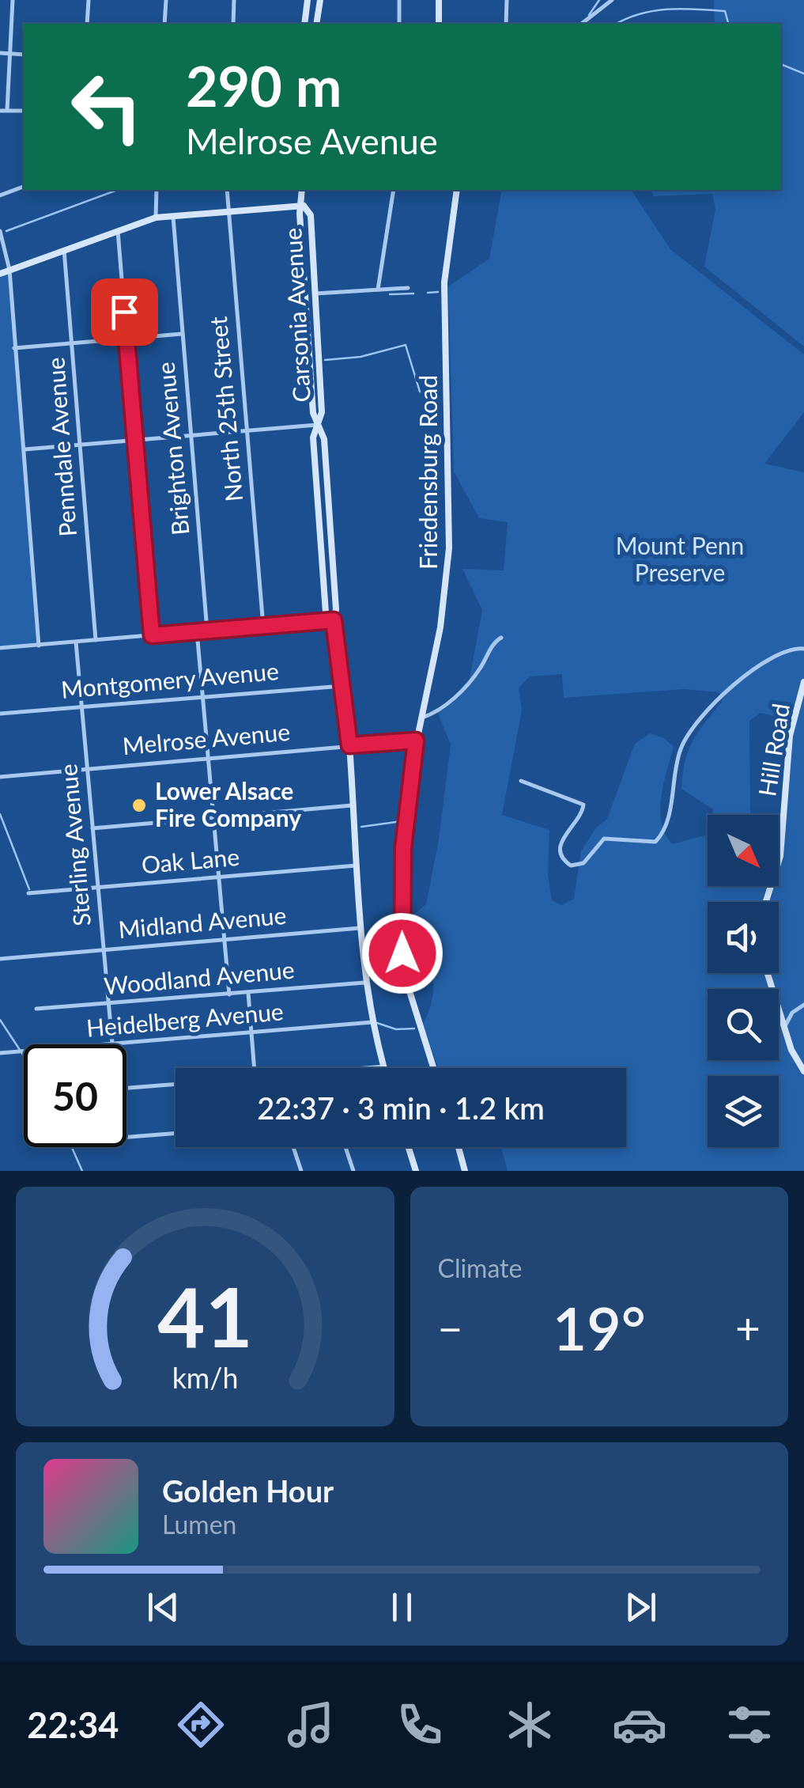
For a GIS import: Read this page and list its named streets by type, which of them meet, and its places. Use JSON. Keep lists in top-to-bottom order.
{
  "streets": {
    "street": [
      "Carsonia Avenue",
      "North 25th Street",
      "Penndale Avenue",
      "Brighton Avenue",
      "Friedensburg Road",
      "Montgomery Avenue",
      "Melrose Avenue",
      "Hill Road",
      "Sterling Avenue",
      "Oak Lane",
      "Midland Avenue",
      "Woodland Avenue",
      "Heidelberg Avenue"
    ]
  },
  "crossings": [
    ["Carsonia Avenue", "Montgomery Avenue"],
    ["Carsonia Avenue", "Melrose Avenue"],
    ["Carsonia Avenue", "Oak Lane"],
    ["Carsonia Avenue", "Midland Avenue"],
    ["Carsonia Avenue", "Woodland Avenue"],
    ["Carsonia Avenue", "Heidelberg Avenue"],
    ["Friedensburg Road", "Melrose Avenue"],
    ["Montgomery Avenue", "Sterling Avenue"],
    ["Melrose Avenue", "Sterling Avenue"],
    ["Sterling Avenue", "Oak Lane"],
    ["Sterling Avenue", "Midland Avenue"],
    ["Sterling Avenue", "Woodland Avenue"],
    ["Sterling Avenue", "Heidelberg Avenue"]
  ],
  "parks": ["Mount Penn Preserve"],
  "places": ["Lower Alsace Fire Company"],
  "north": "bottom right",
  "page": {
    "turn": ["290 m", "Melrose Avenue"],
    "limit": "50",
    "trip": "22:37 · 3 min · 1.2 km",
    "tile": "Climate",
    "heat": ["−", "19°", "+"],
    "song": ["Golden Hour", "Lumen"],
    "tabs": "22:34",
    "gauge": ["41", "km/h"]
  }
}
